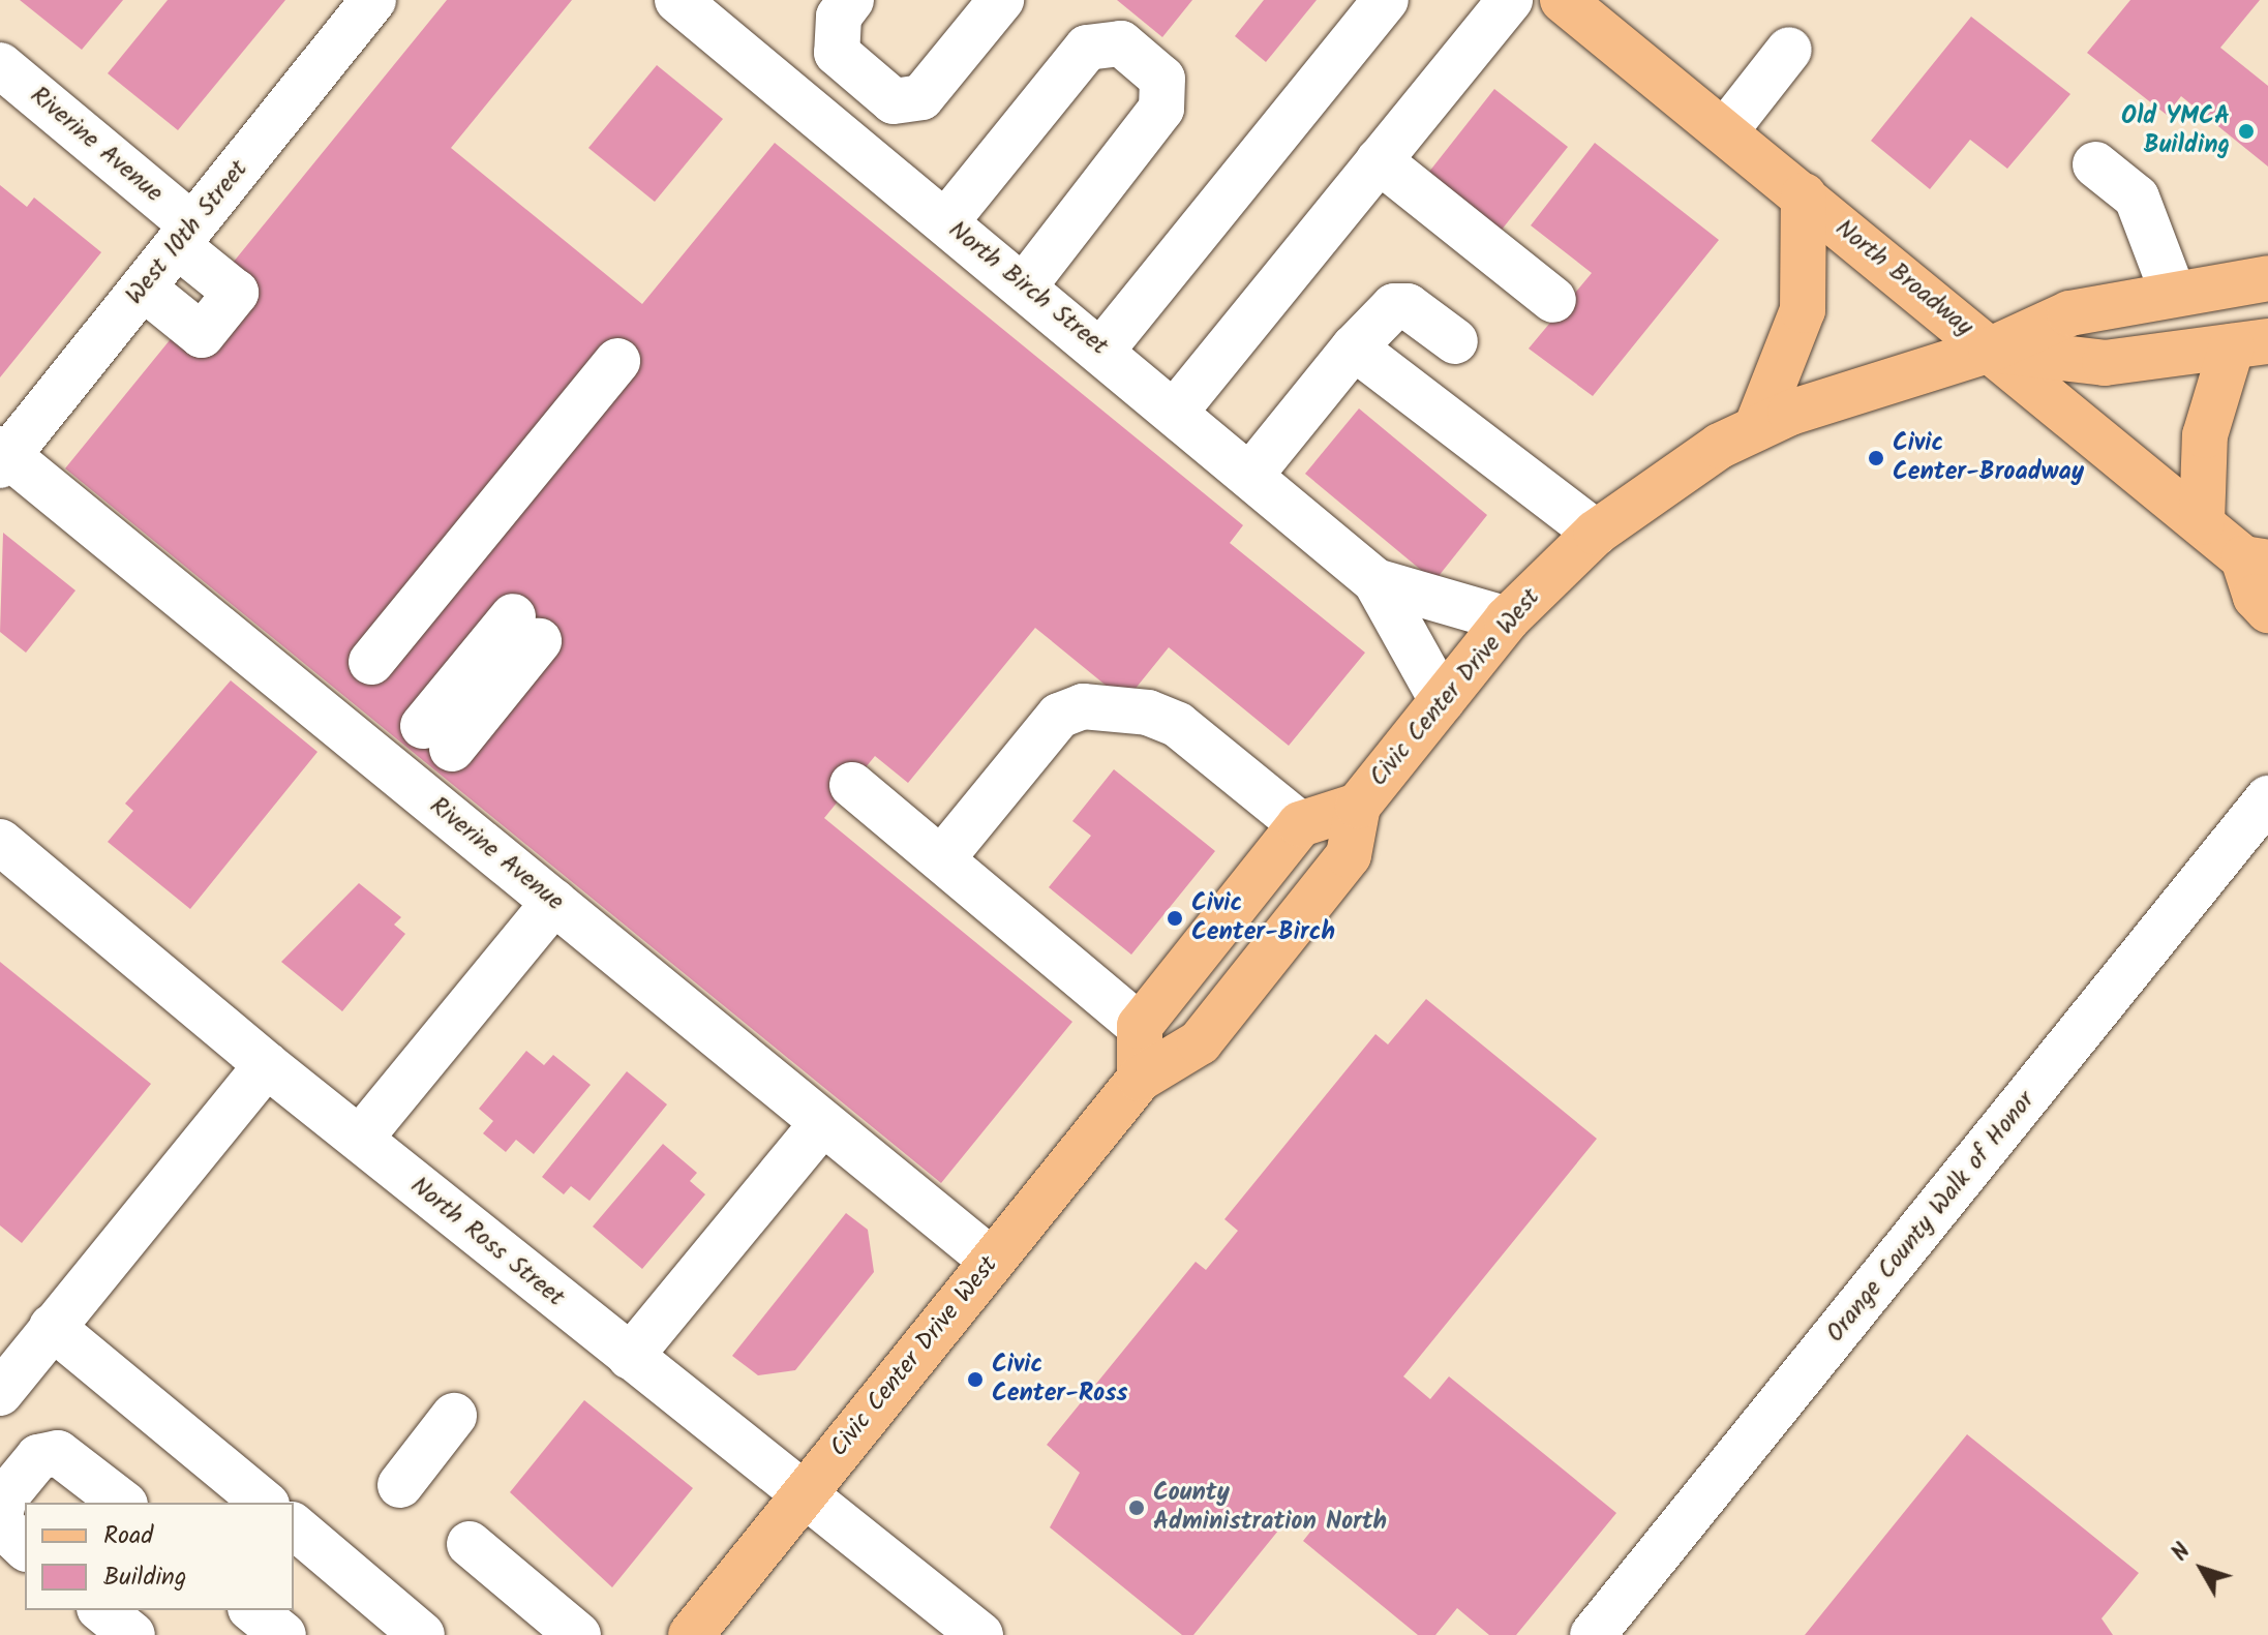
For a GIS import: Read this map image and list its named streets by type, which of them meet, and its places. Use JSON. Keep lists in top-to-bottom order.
{
  "streets": {
    "main road": ["North Broadway", "Civic Center Drive West"],
    "street": [
      "Riverine Avenue",
      "West 10th Street",
      "North Birch Street",
      "Orange County Walk of Honor",
      "North Ross Street"
    ]
  },
  "crossings": [
    ["Riverine Avenue", "West 10th Street"],
    ["Riverine Avenue", "Civic Center Drive West"],
    ["North Broadway", "Civic Center Drive West"],
    ["North Birch Street", "Civic Center Drive West"],
    ["Civic Center Drive West", "North Ross Street"]
  ],
  "places": [
    "Old YMCA Building",
    "Civic Center-Broadway",
    "Civic Center-Birch",
    "Civic Center-Ross",
    "County Administration North"
  ],
  "legend": ["Road", "Building"],
  "north": "top left"
}
